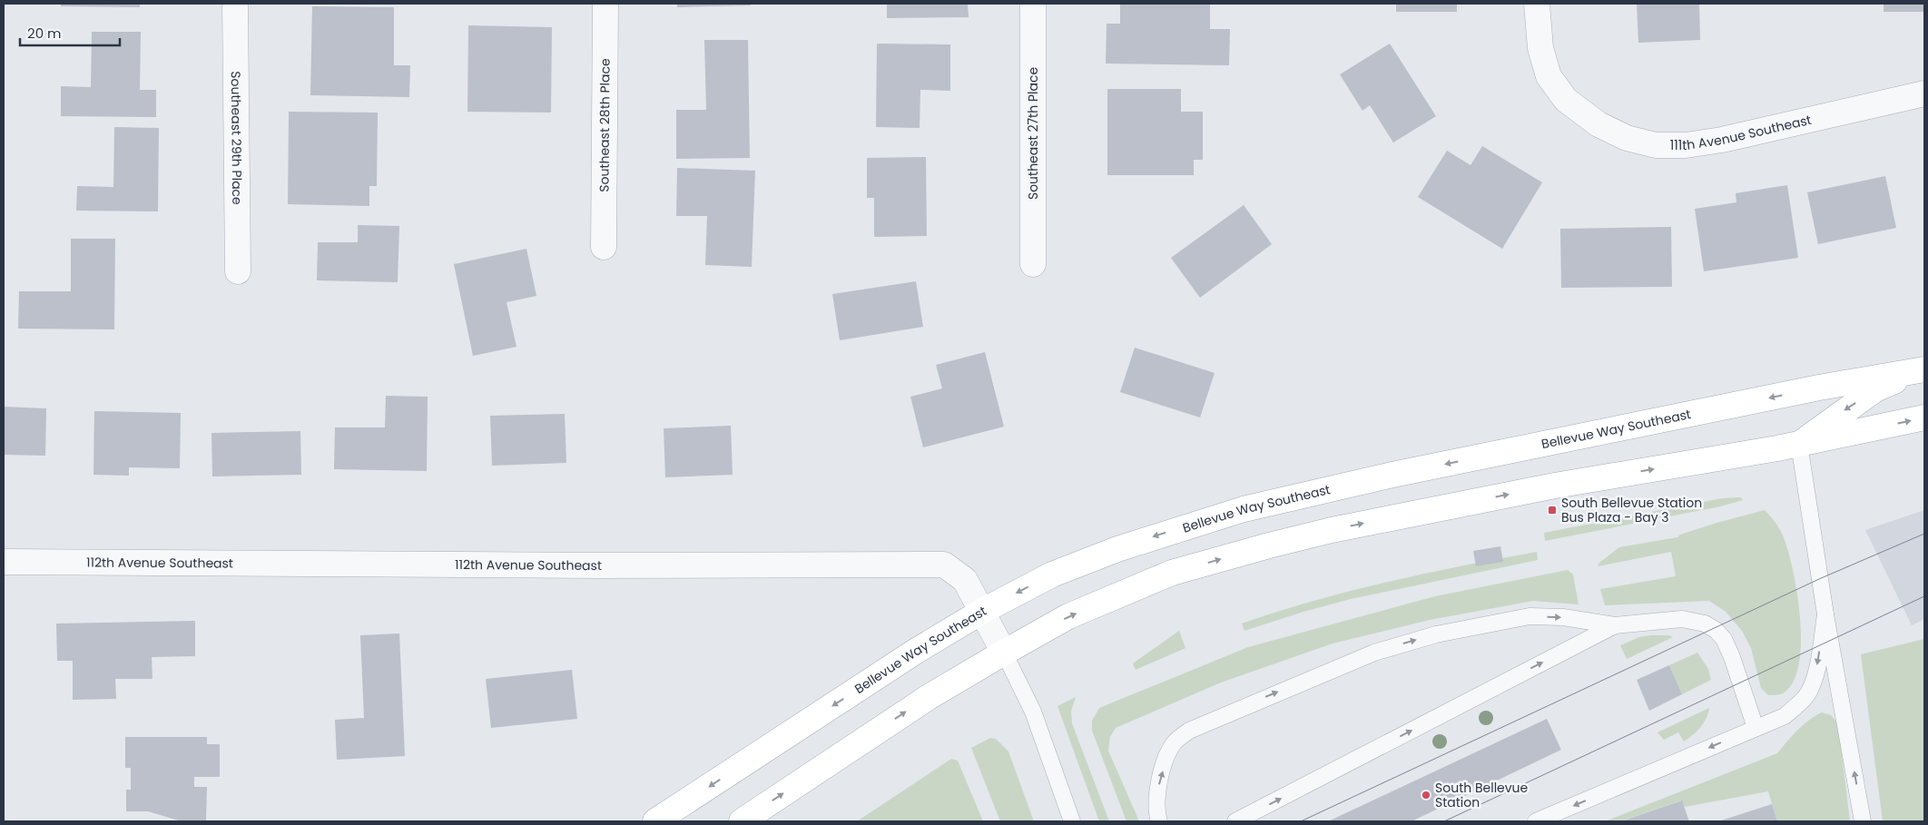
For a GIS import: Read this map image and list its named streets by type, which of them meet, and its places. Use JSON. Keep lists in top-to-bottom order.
{
  "streets": {
    "main road": ["Bellevue Way Southeast"],
    "street": [
      "Southeast 28th Place",
      "111th Avenue Southeast",
      "Southeast 27th Place",
      "Southeast 29th Place",
      "112th Avenue Southeast"
    ]
  },
  "crossings": [
    ["Bellevue Way Southeast", "112th Avenue Southeast"]
  ],
  "places": {
    "transit": ["South Bellevue Station Bus Plaza - Bay 3"],
    "other": ["South Bellevue Station"]
  },
  "scale_bar": "20 m"
}
